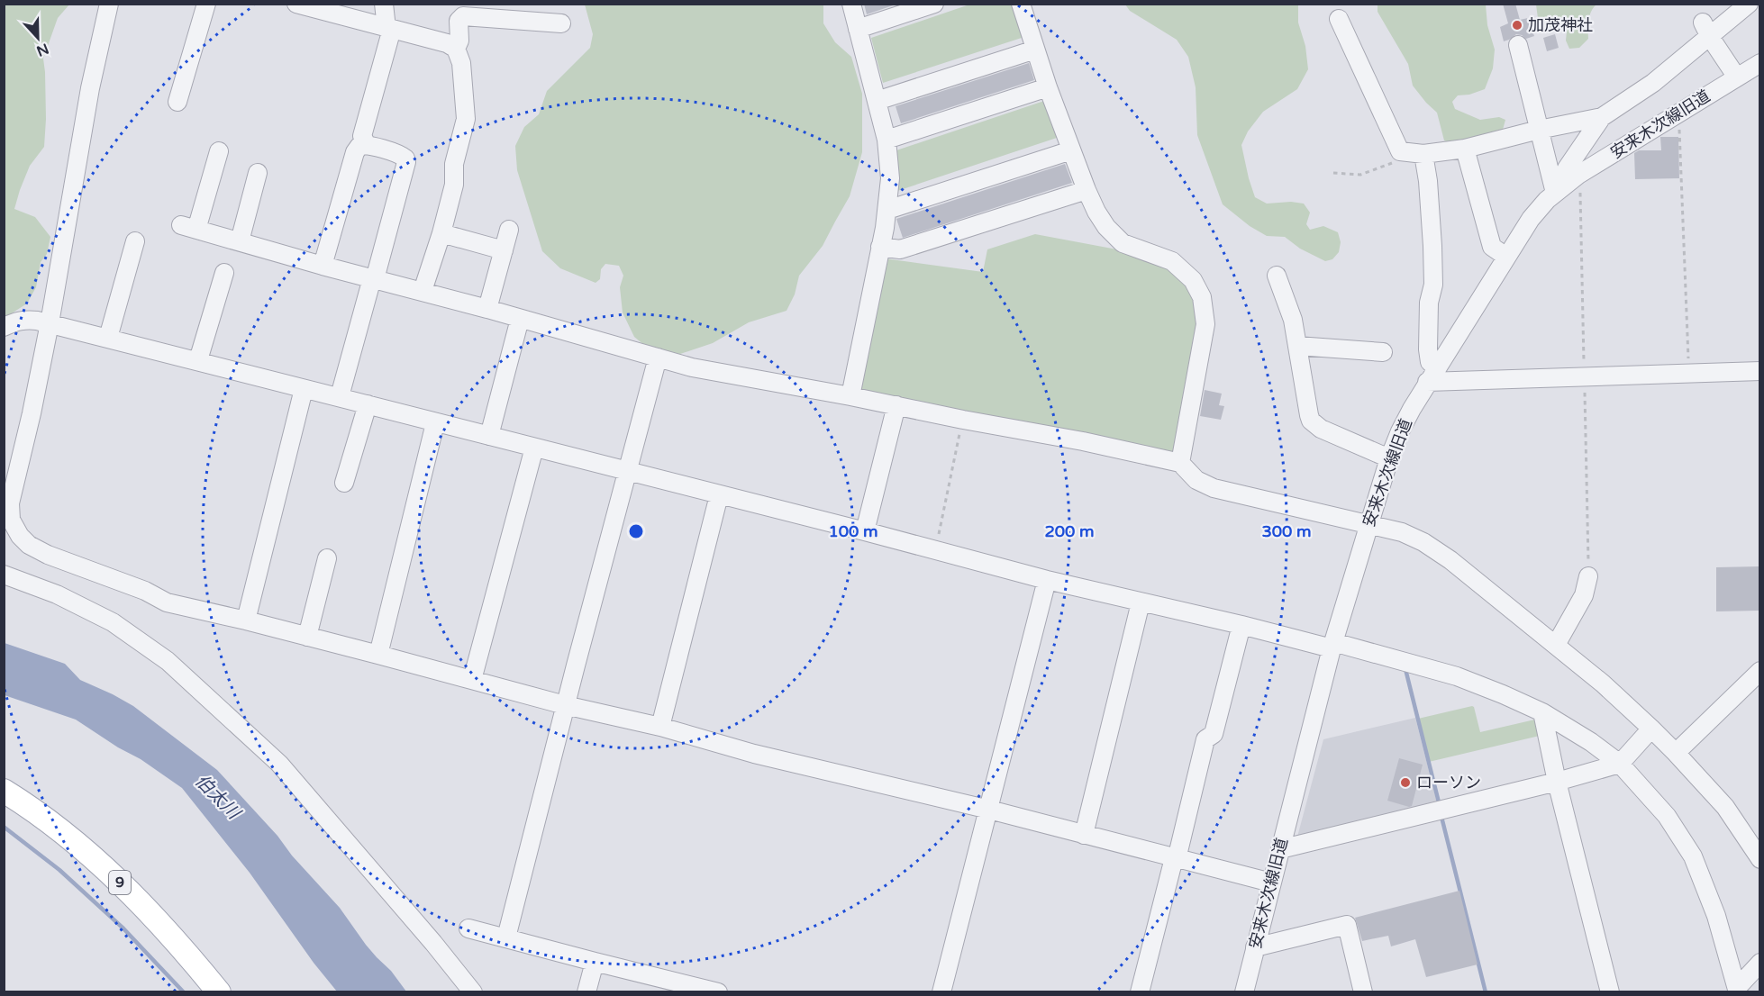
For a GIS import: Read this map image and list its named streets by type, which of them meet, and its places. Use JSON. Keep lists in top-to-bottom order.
{
  "streets": {
    "main road": ["9"],
    "street": ["安来木次線旧道"]
  },
  "water": ["伯太川"],
  "places": ["加茂神社", "ローソン"],
  "north": "bottom",
  "rings": ["100 m", "200 m", "300 m"]
}
